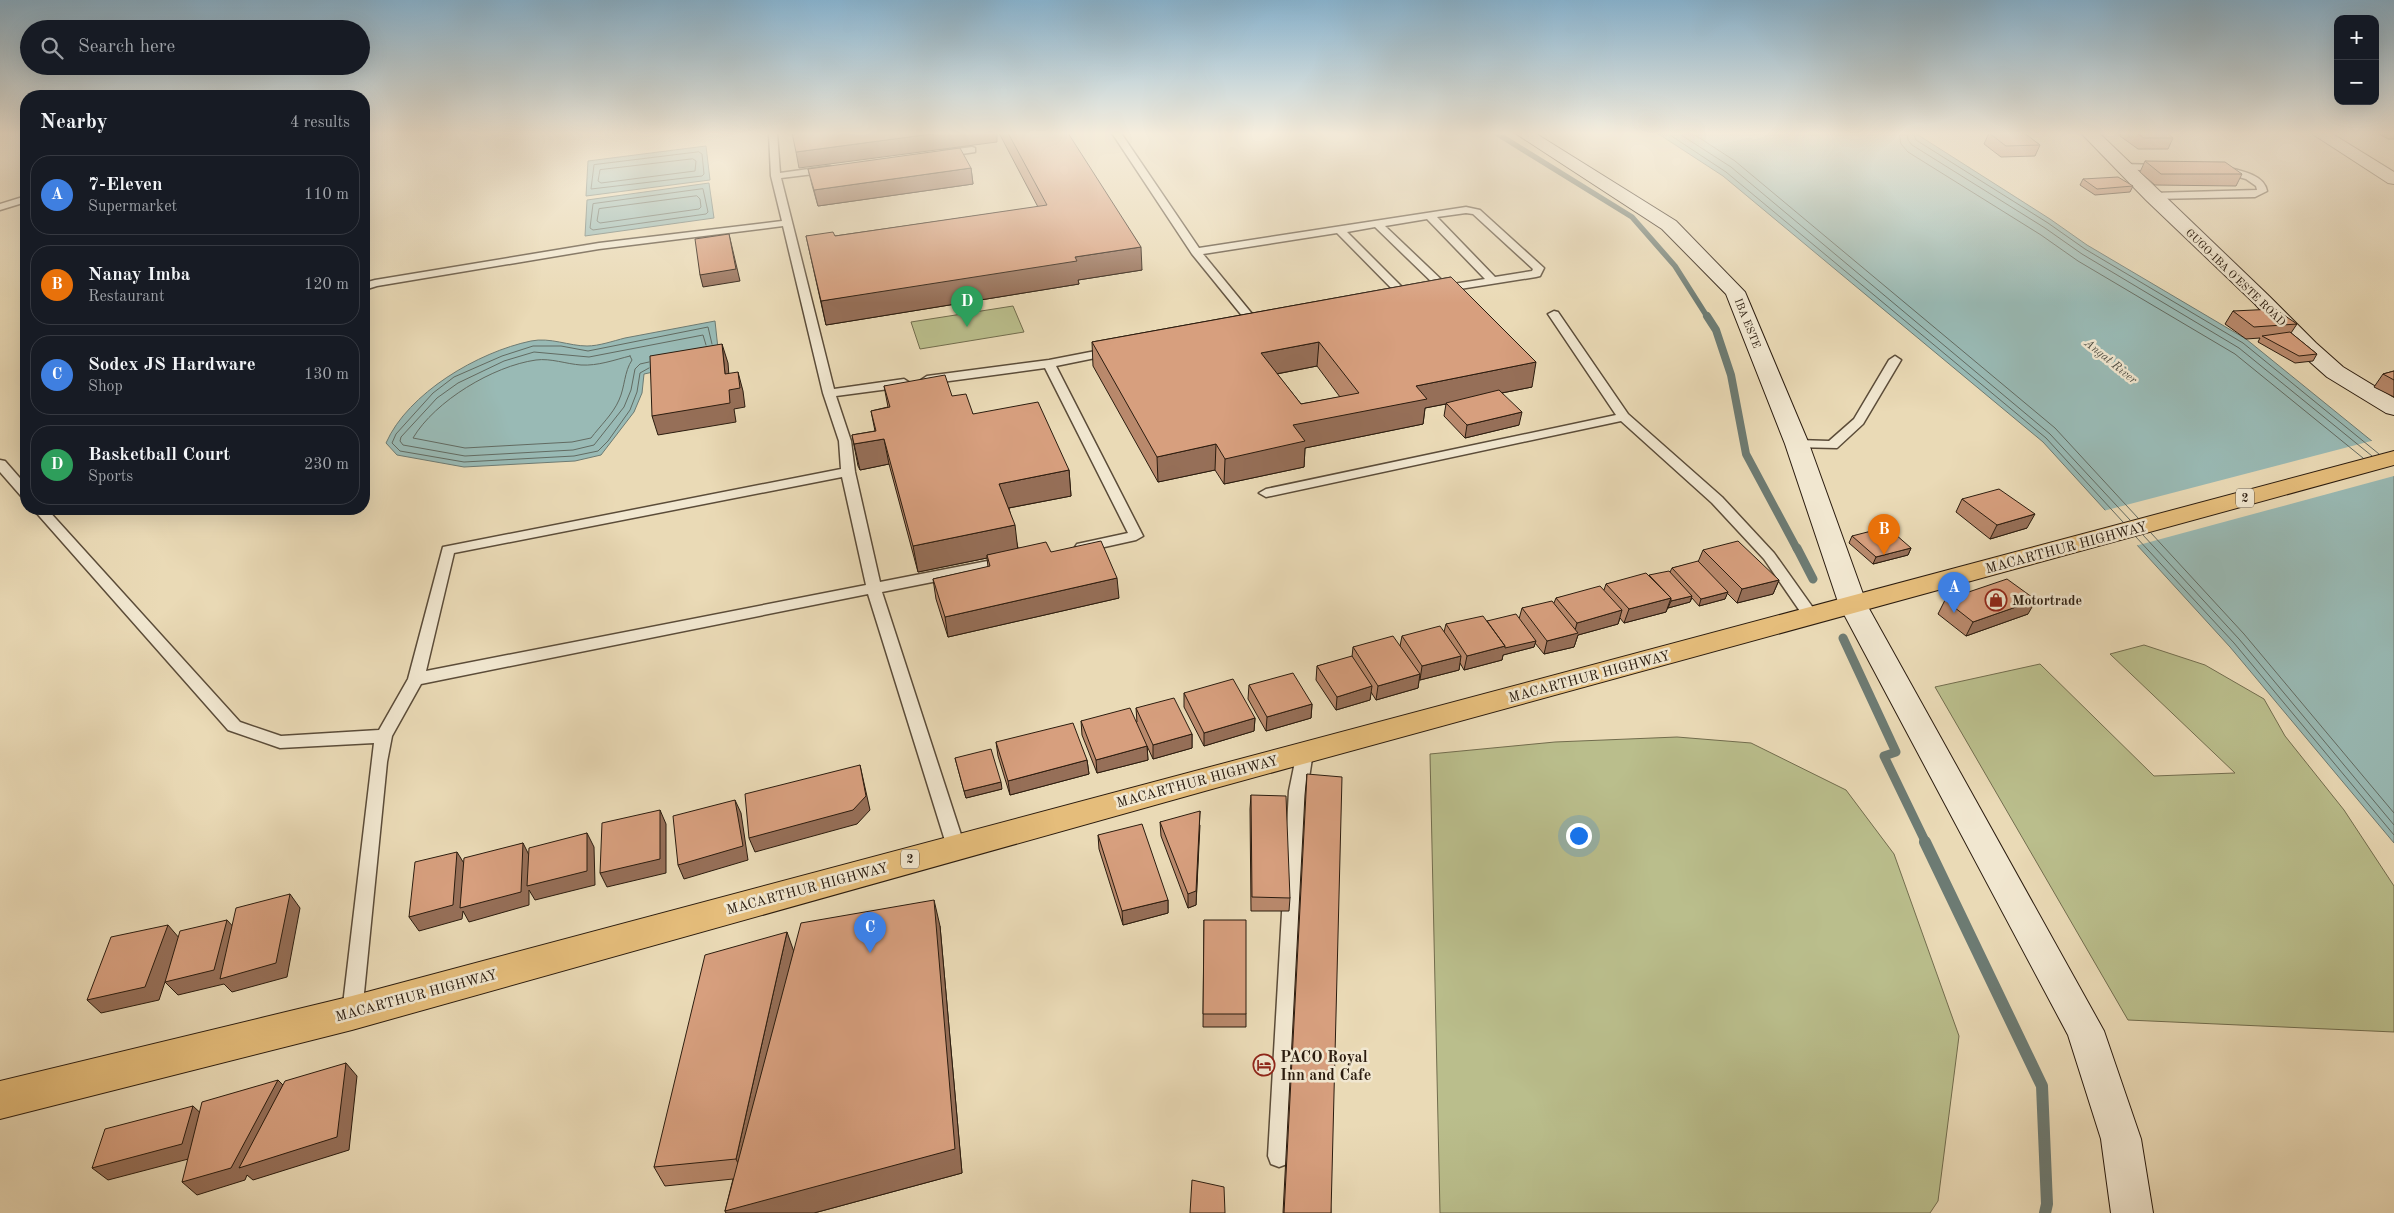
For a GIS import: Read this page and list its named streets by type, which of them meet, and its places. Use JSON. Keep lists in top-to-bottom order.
{
  "streets": {
    "highway": ["2", "MACARTHUR HIGHWAY"],
    "street": ["GUGO-IBA O'ESTE ROAD", "IBA ESTE"]
  },
  "crossings": [
    ["IBA ESTE", "MACARTHUR HIGHWAY"]
  ],
  "water": ["Angat River"],
  "places": {
    "shop": ["Motortrade"],
    "hotel": ["PACO Royal Inn and Cafe"]
  },
  "page": {
    "map_buttons": ["+", "−"],
    "search": "Search here",
    "heading": ["Nearby", "4 results"],
    "list": [
      {
        "mark": "A",
        "name": "7-Eleven",
        "note": "Supermarket",
        "value": "110 m"
      },
      {
        "mark": "B",
        "name": "Nanay Imba",
        "note": "Restaurant",
        "value": "120 m"
      },
      {
        "mark": "C",
        "name": "Sodex JS Hardware",
        "note": "Shop",
        "value": "130 m"
      },
      {
        "mark": "D",
        "name": "Basketball Court",
        "note": "Sports",
        "value": "230 m"
      }
    ],
    "pins": [
      "D",
      "B",
      "A",
      "C"
    ]
  }
}
